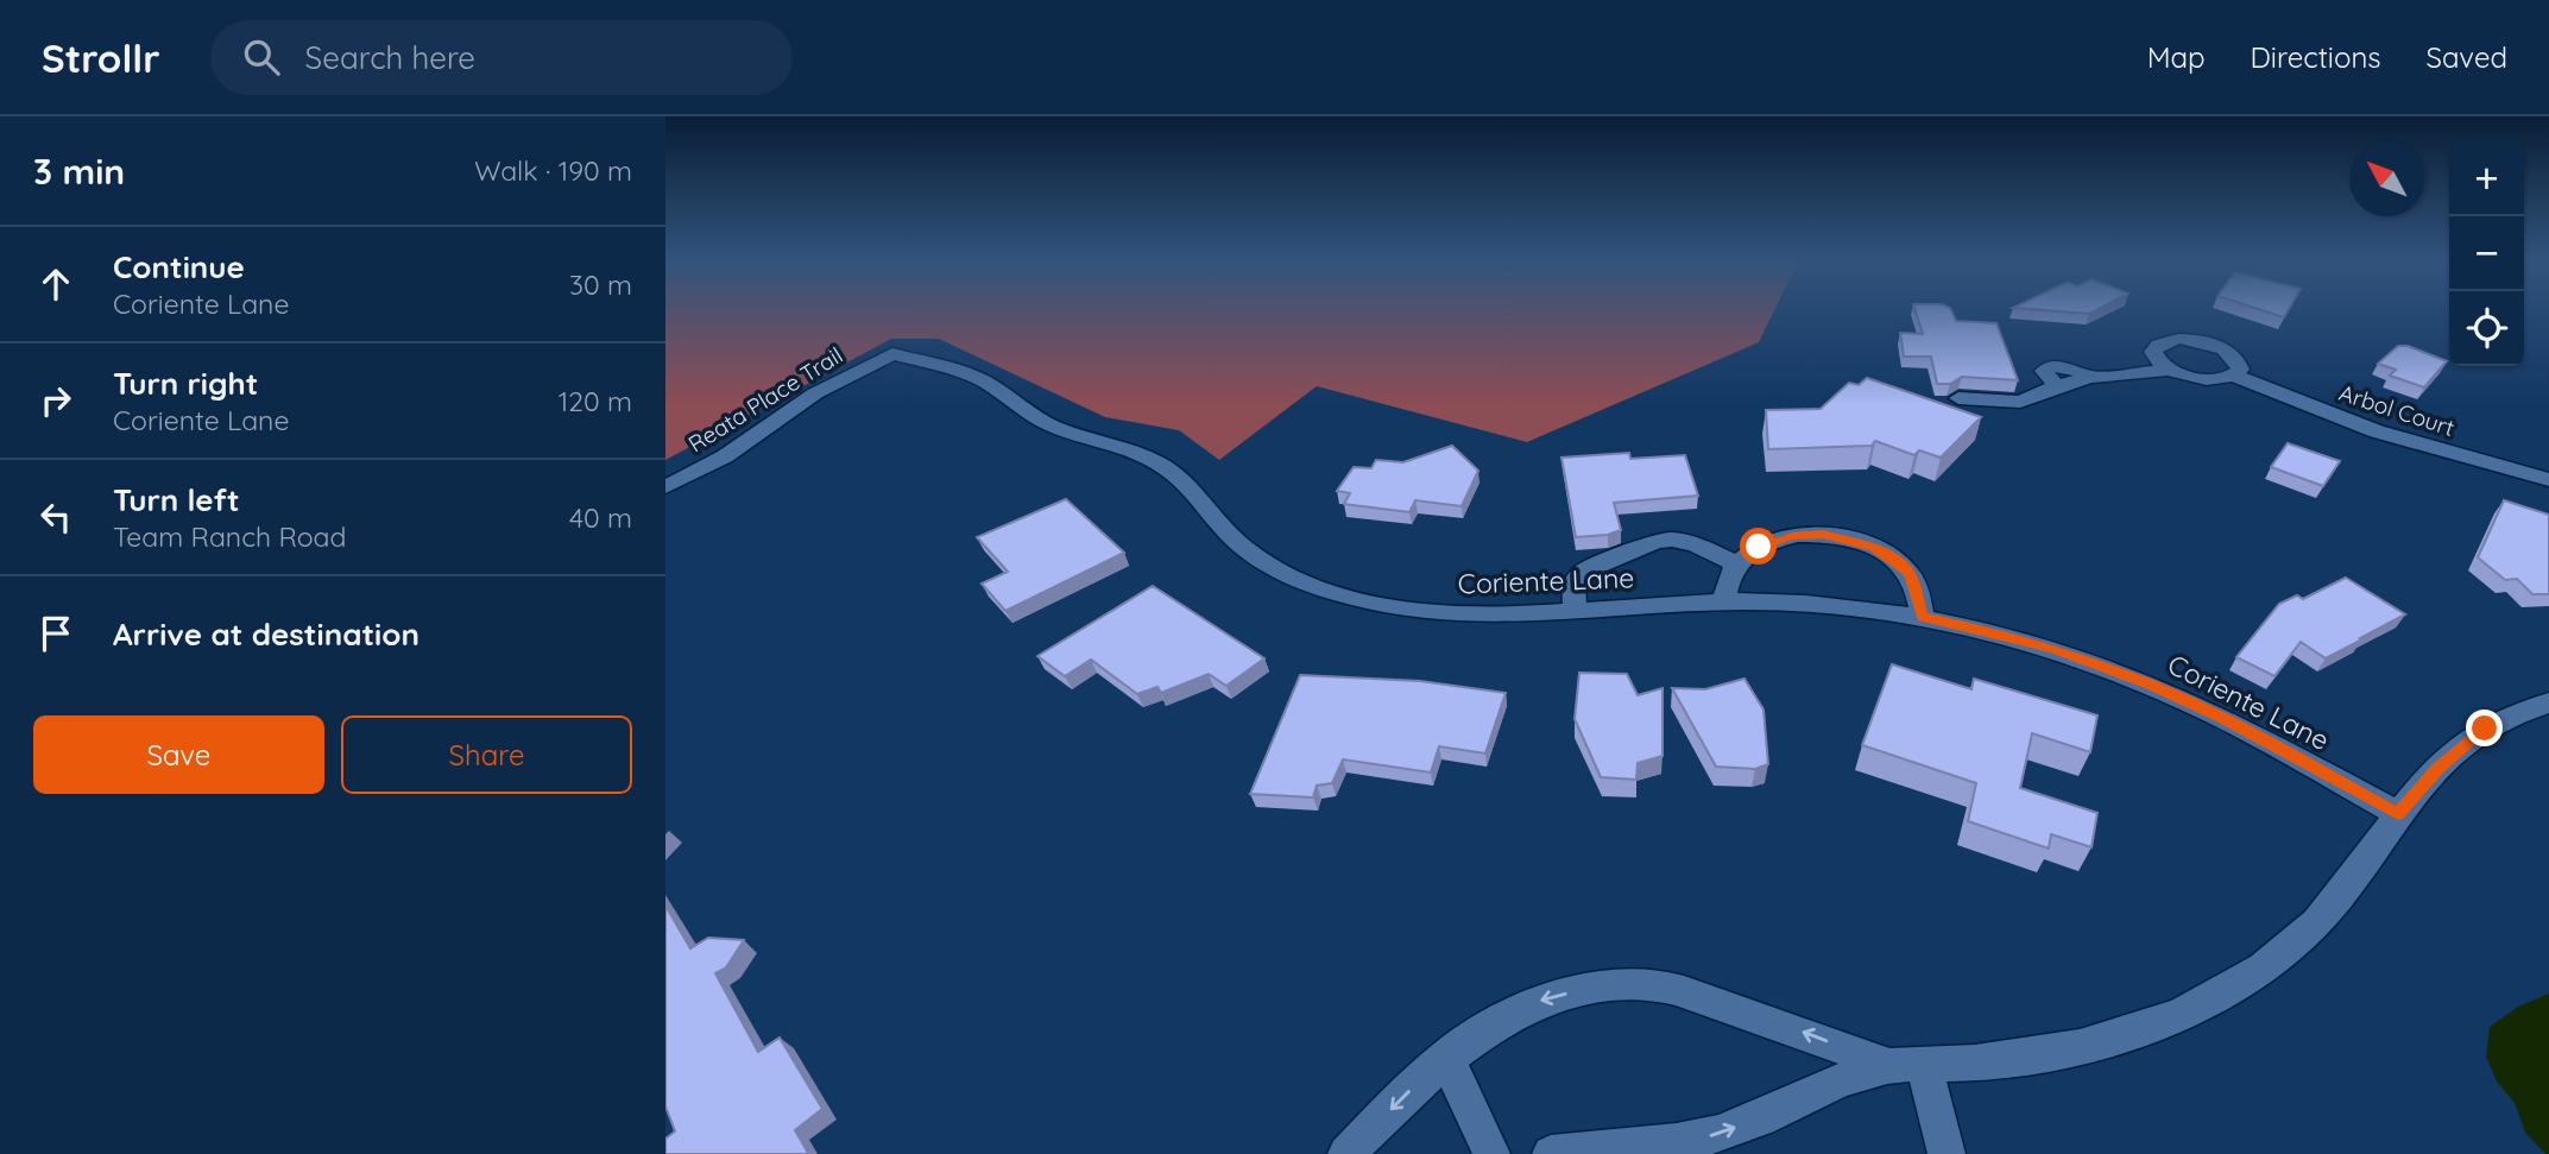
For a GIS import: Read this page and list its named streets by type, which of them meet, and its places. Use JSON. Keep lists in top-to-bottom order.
{
  "streets": {
    "street": ["Reata Place Trail", "Arbol Court", "Coriente Lane"]
  },
  "crossings": [
    ["Reata Place Trail", "Coriente Lane"]
  ],
  "north": "top left",
  "page": {
    "header": "Strollr",
    "search": "Search here",
    "nav": ["Map", "Directions", "Saved"],
    "heading": ["3 min", "Walk · 190 m"],
    "map_buttons": ["+", "−"],
    "list": [
      ["Continue", "Coriente Lane", "30 m"],
      ["Turn right", "Coriente Lane", "120 m"],
      ["Turn left", "Team Ranch Road", "40 m"],
      "Arrive at destination"
    ],
    "buttons": ["Save", "Share"]
  }
}
